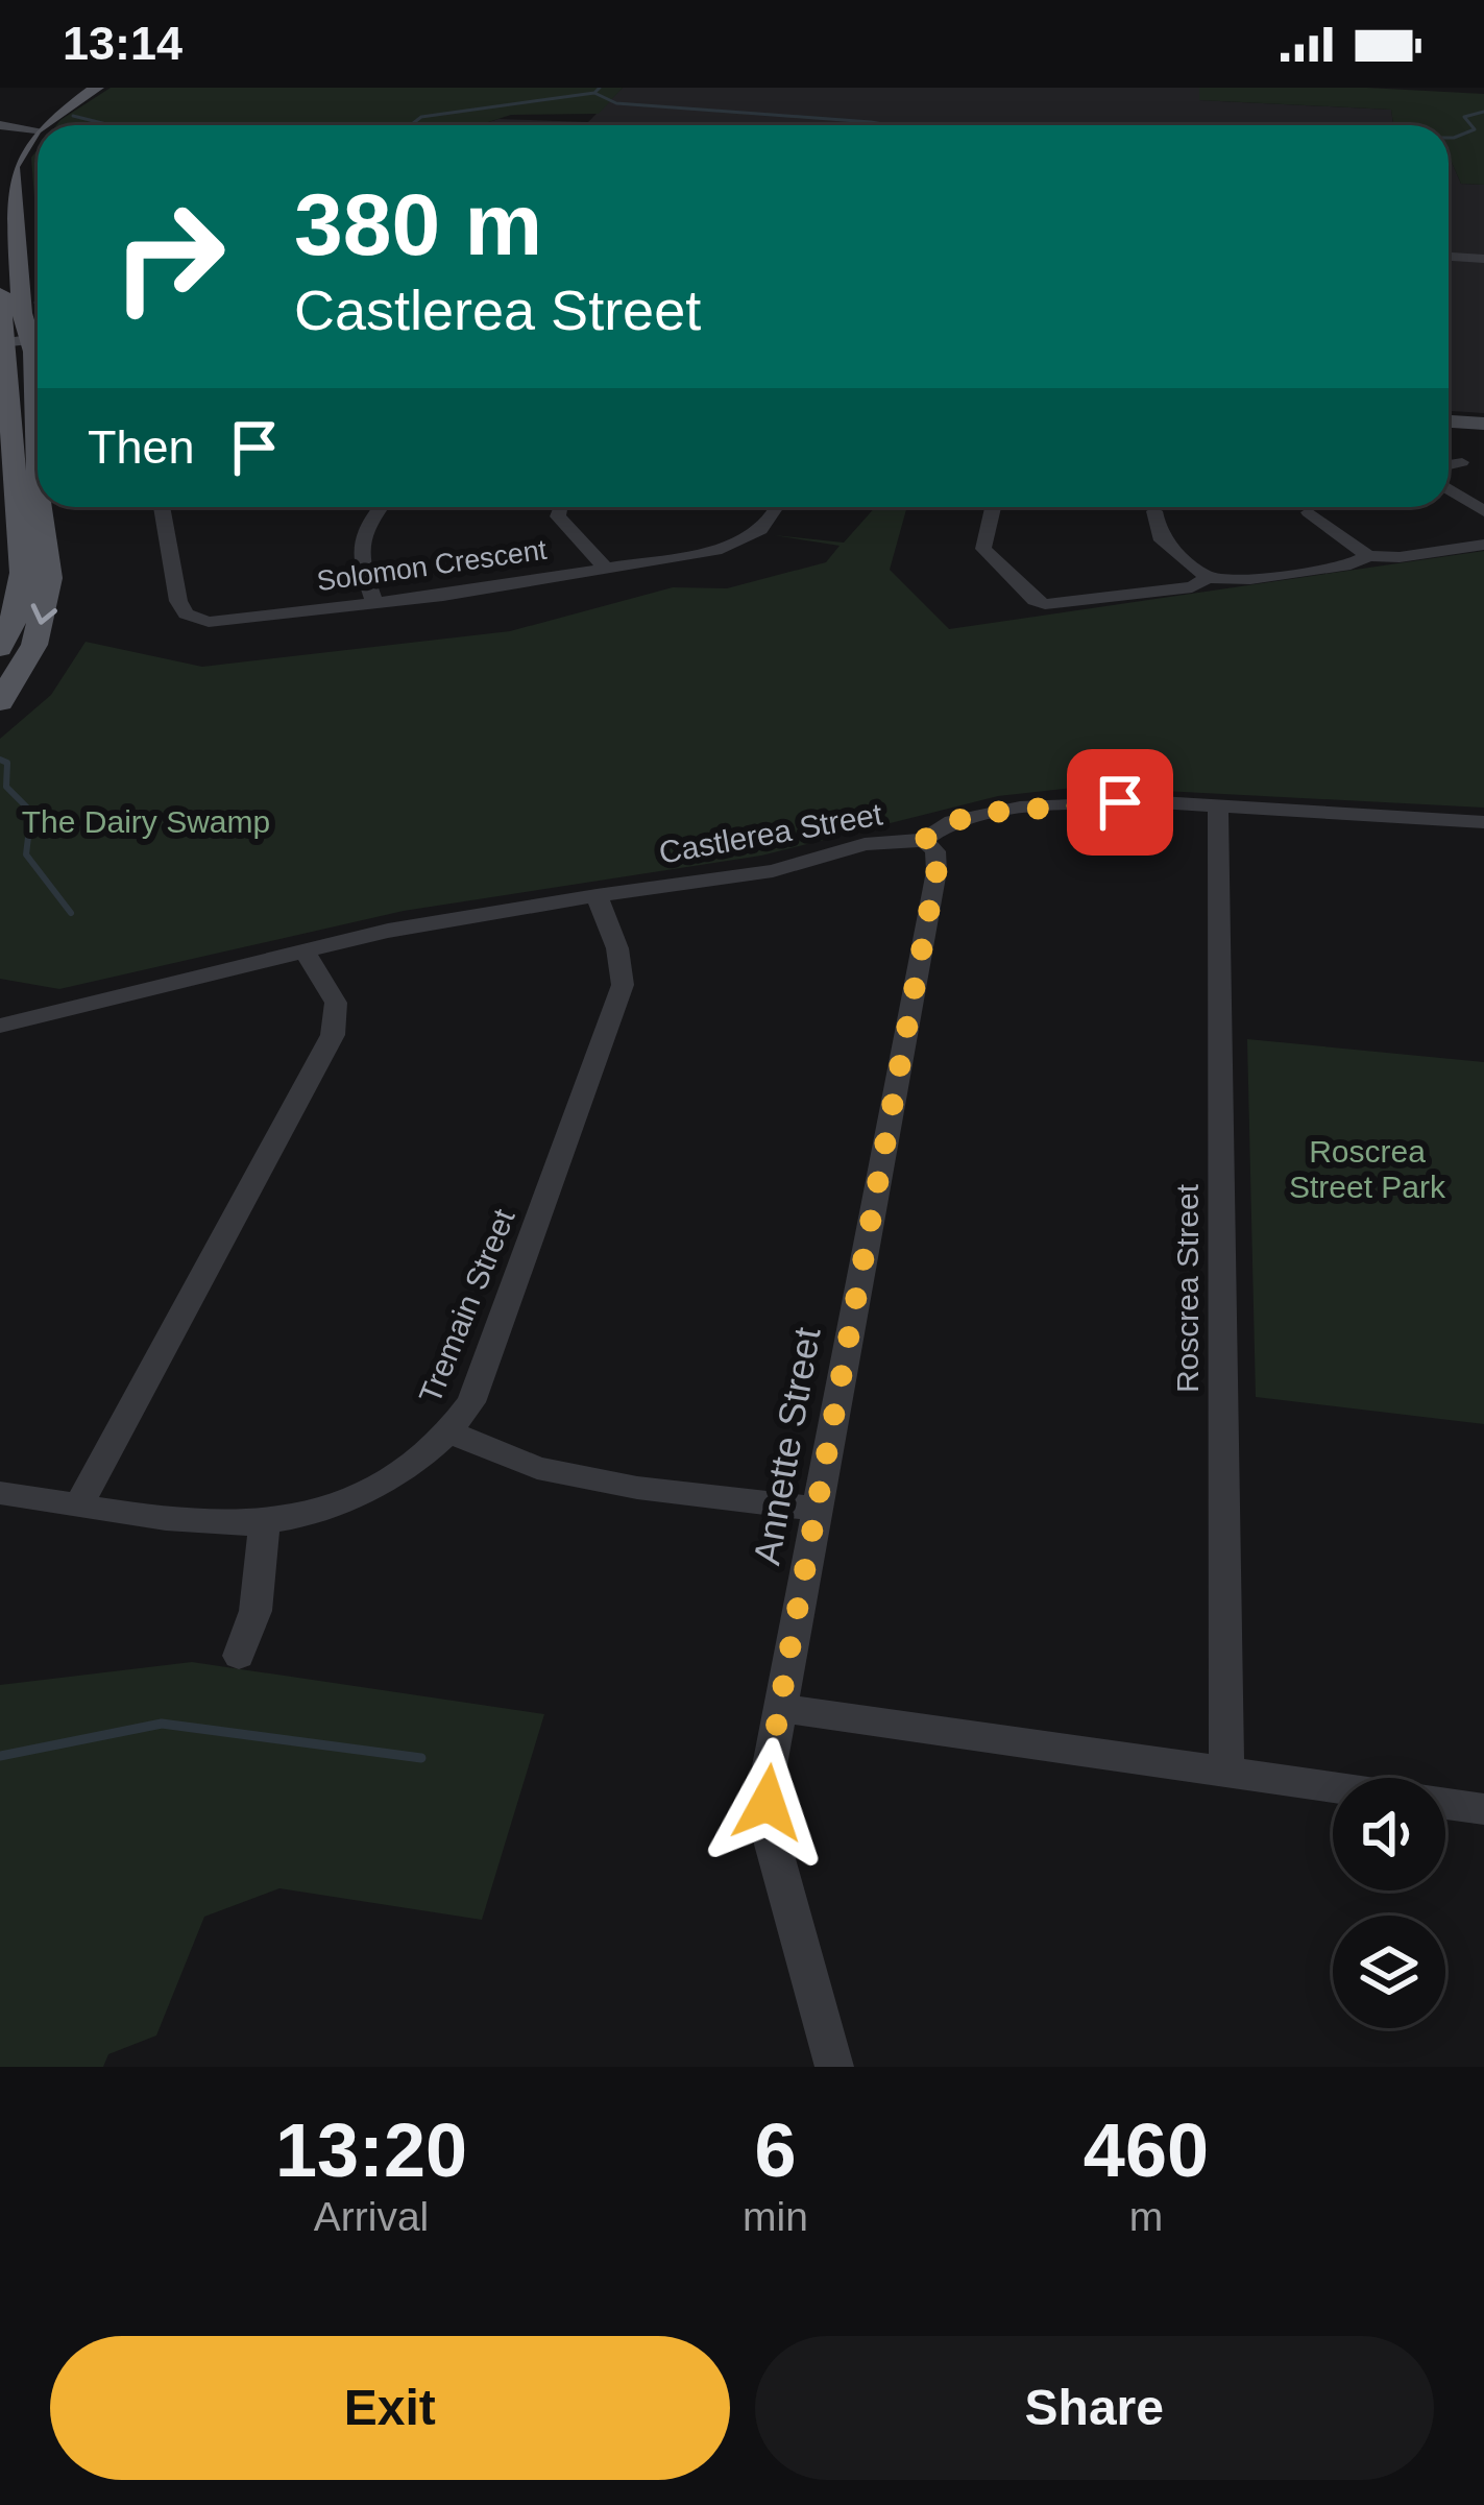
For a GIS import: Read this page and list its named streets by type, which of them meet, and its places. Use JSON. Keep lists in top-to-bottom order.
{
  "streets": {
    "street": [
      "Solomon Crescent",
      "Castlerea Street",
      "Roscrea Street",
      "Tremain Street",
      "Annette Street"
    ]
  },
  "crossings": [
    ["Castlerea Street", "Roscrea Street"],
    ["Castlerea Street", "Tremain Street"],
    ["Castlerea Street", "Annette Street"]
  ],
  "parks": ["The Dairy Swamp", "Roscrea Street Park"],
  "page": {
    "status": "13:14",
    "turn": ["380 m", "Castlerea Street"],
    "then": "Then",
    "eta": [
      "13:20",
      "Arrival",
      "6",
      "min",
      "460",
      "m"
    ],
    "buttons": ["Exit", "Share"]
  }
}
